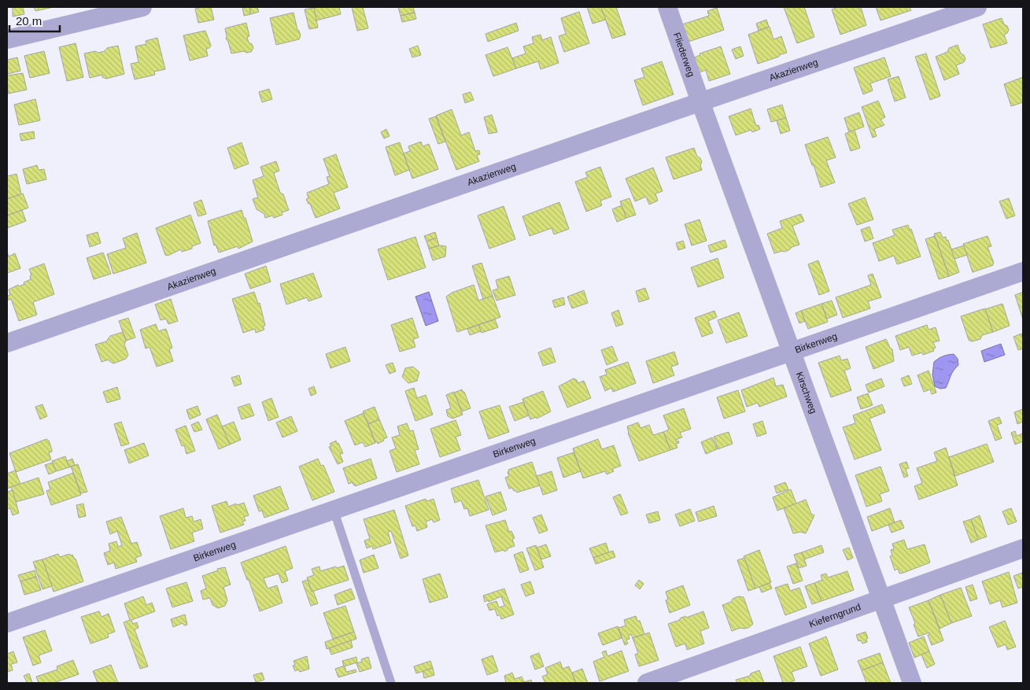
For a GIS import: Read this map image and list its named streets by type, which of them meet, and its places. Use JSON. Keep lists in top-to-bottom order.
{
  "streets": {
    "street": [
      "Fliederweg",
      "Akazienweg",
      "Birkenweg",
      "Kirschweg",
      "Kieferngrund"
    ]
  },
  "crossings": [
    ["Fliederweg", "Akazienweg"],
    ["Fliederweg", "Kirschweg"],
    ["Akazienweg", "Kirschweg"],
    ["Birkenweg", "Kirschweg"],
    ["Kirschweg", "Kieferngrund"]
  ],
  "scale_bar": "20 m"
}
